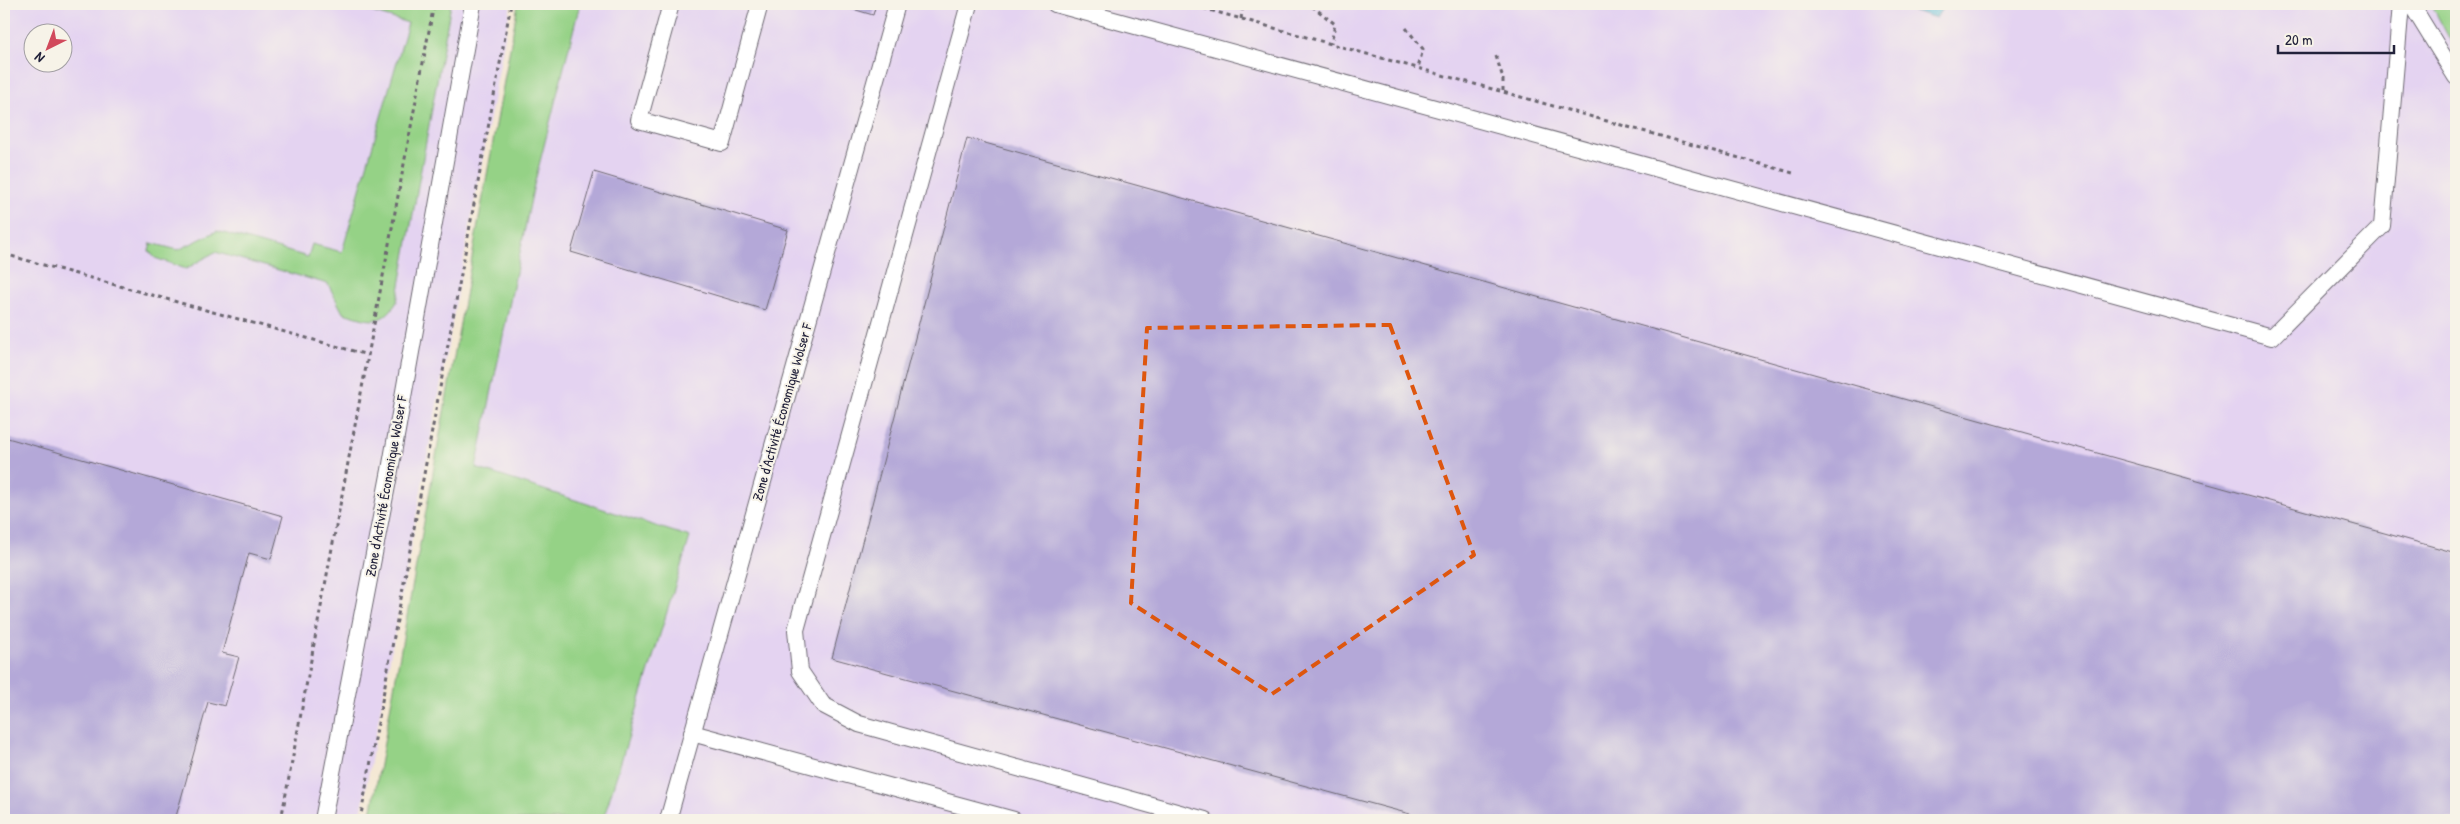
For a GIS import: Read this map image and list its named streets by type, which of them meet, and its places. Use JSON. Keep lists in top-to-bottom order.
{
  "streets": {
    "lane": ["Zone d'Activité Économique Wolser F"]
  },
  "scale_bar": "20 m",
  "north": "bottom left"
}
